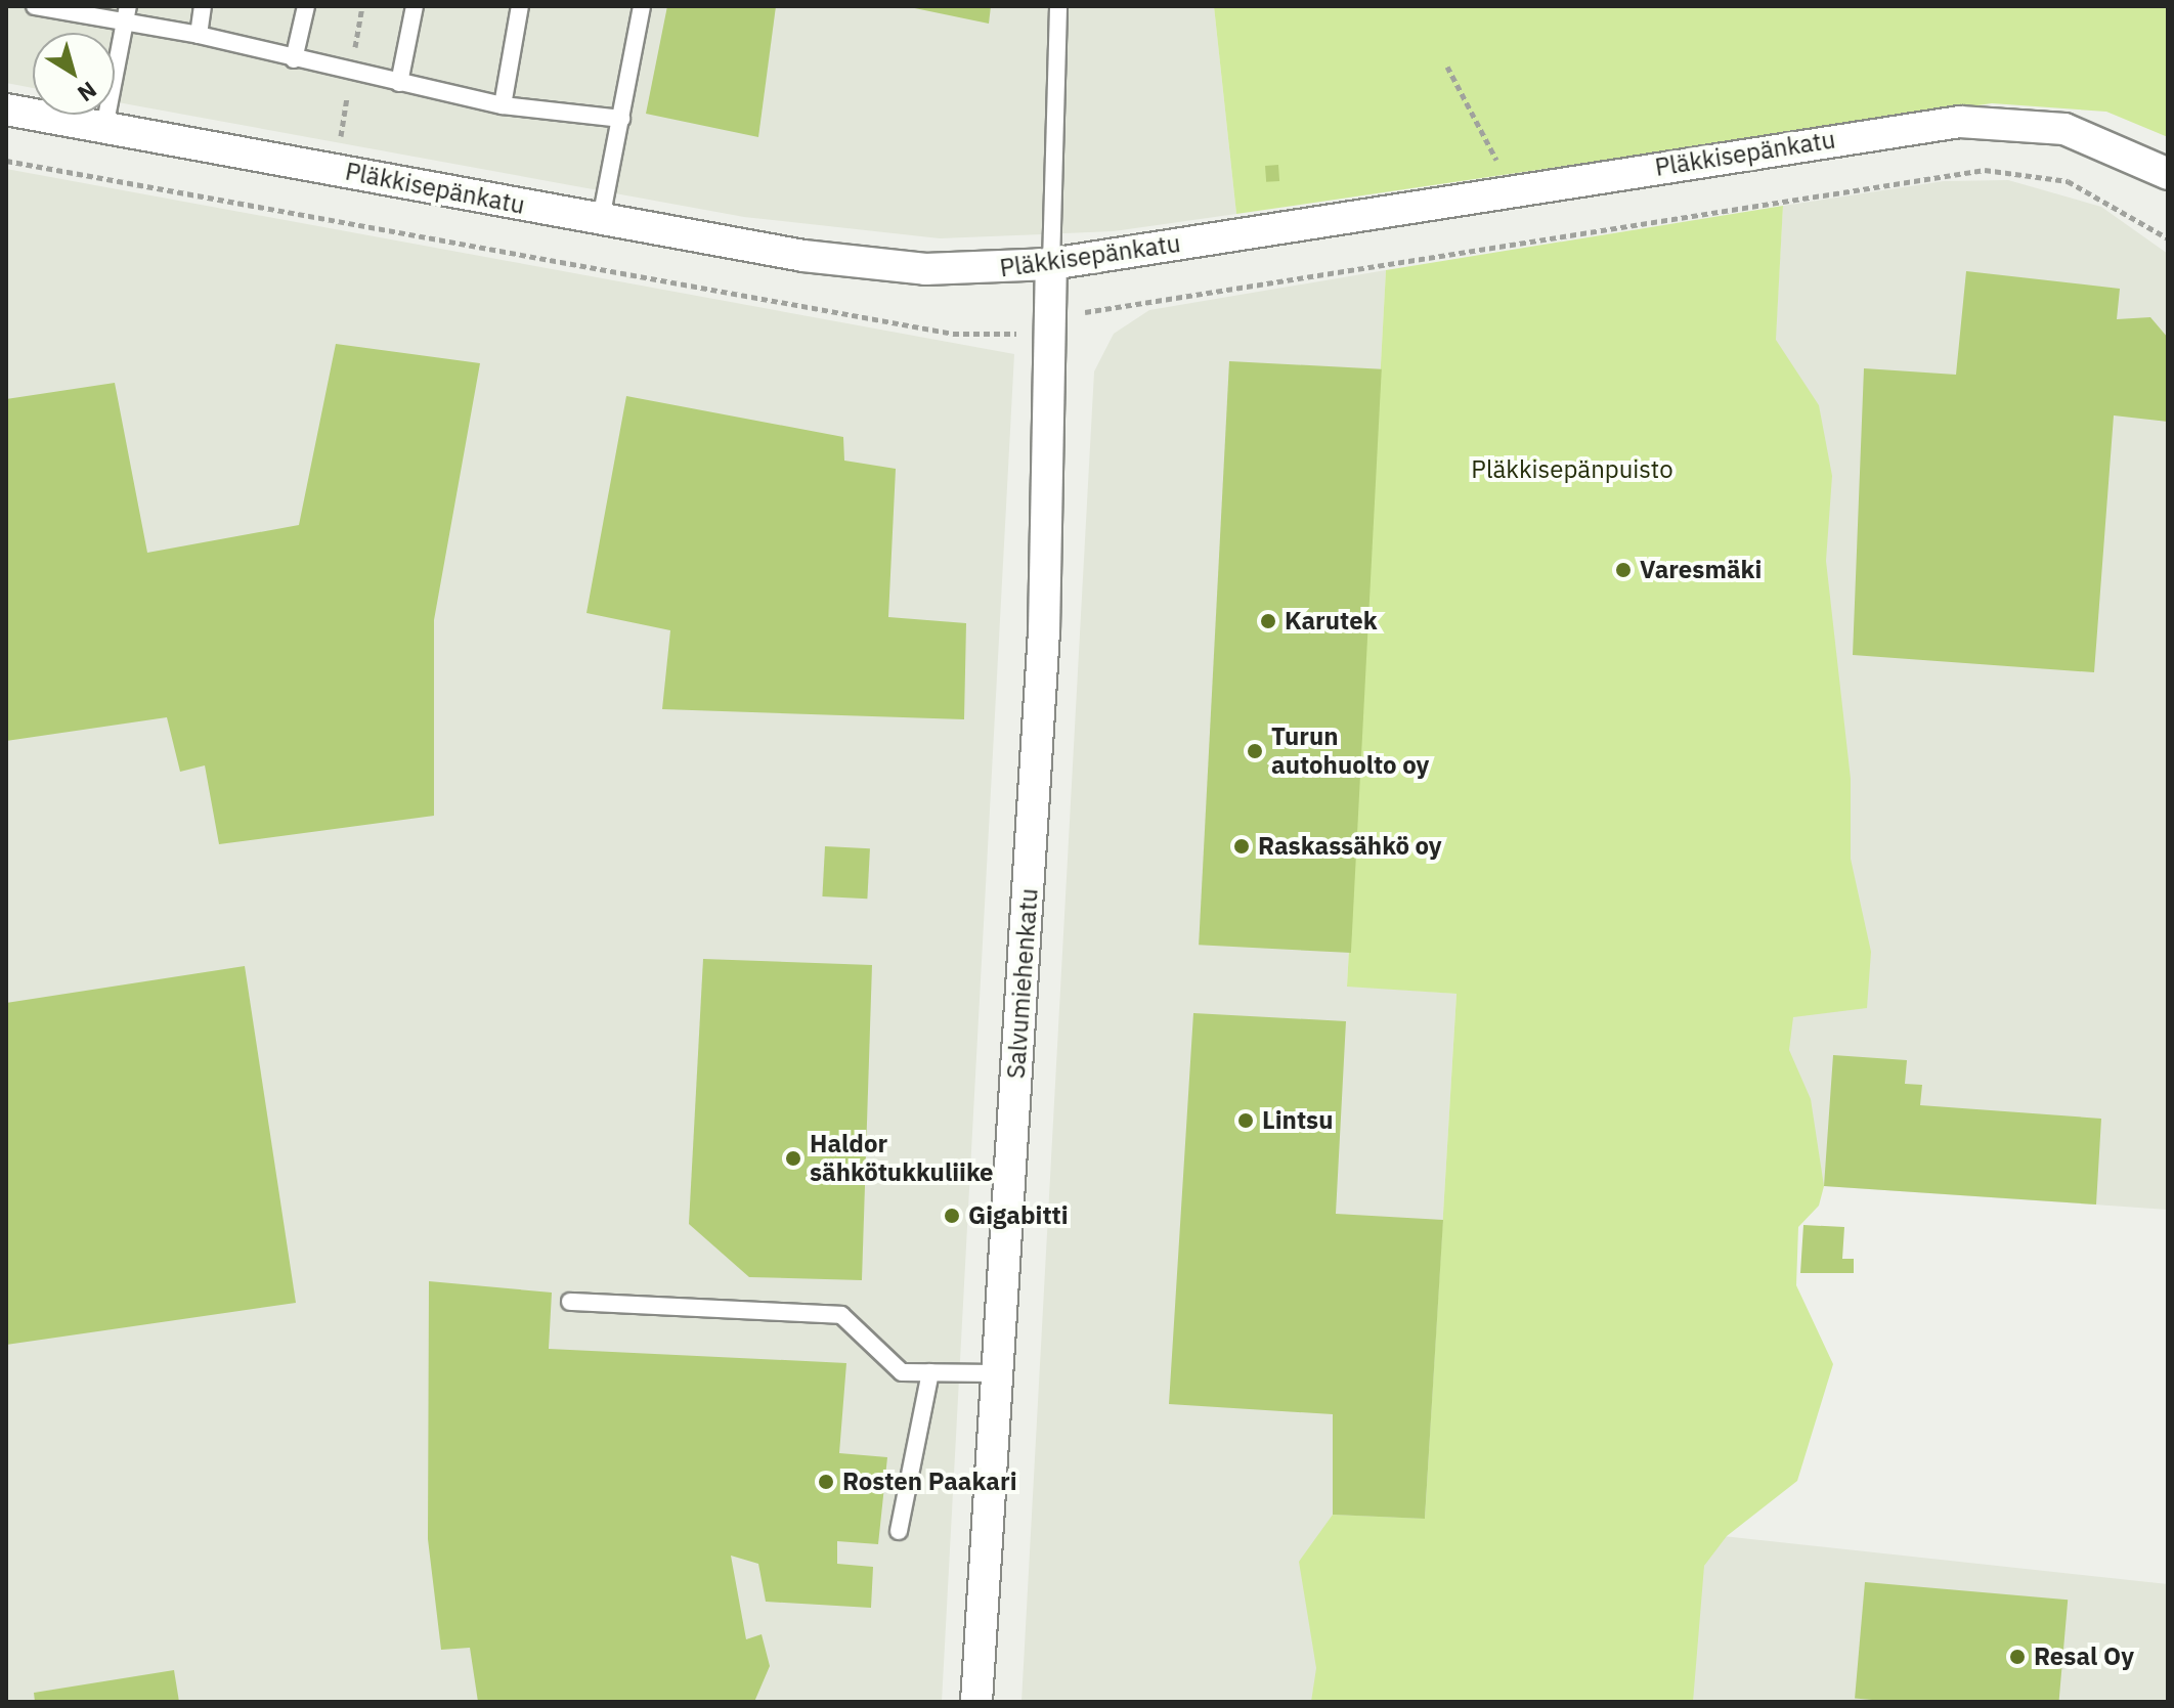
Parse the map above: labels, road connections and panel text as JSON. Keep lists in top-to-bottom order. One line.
{"streets":{"street":["Pläkkisepänkatu","Salvumiehenkatu"]},"crossings":[["Pläkkisepänkatu","Salvumiehenkatu"]],"parks":["Pläkkisepänpuisto"],"places":["Varesmäki","Karutek","Turun autohuolto oy","Raskassähkö oy","Lintsu","Haldor sähkötukkuliike","Gigabitti","Rosten Paakari","Resal Oy"],"north":"bottom right"}
